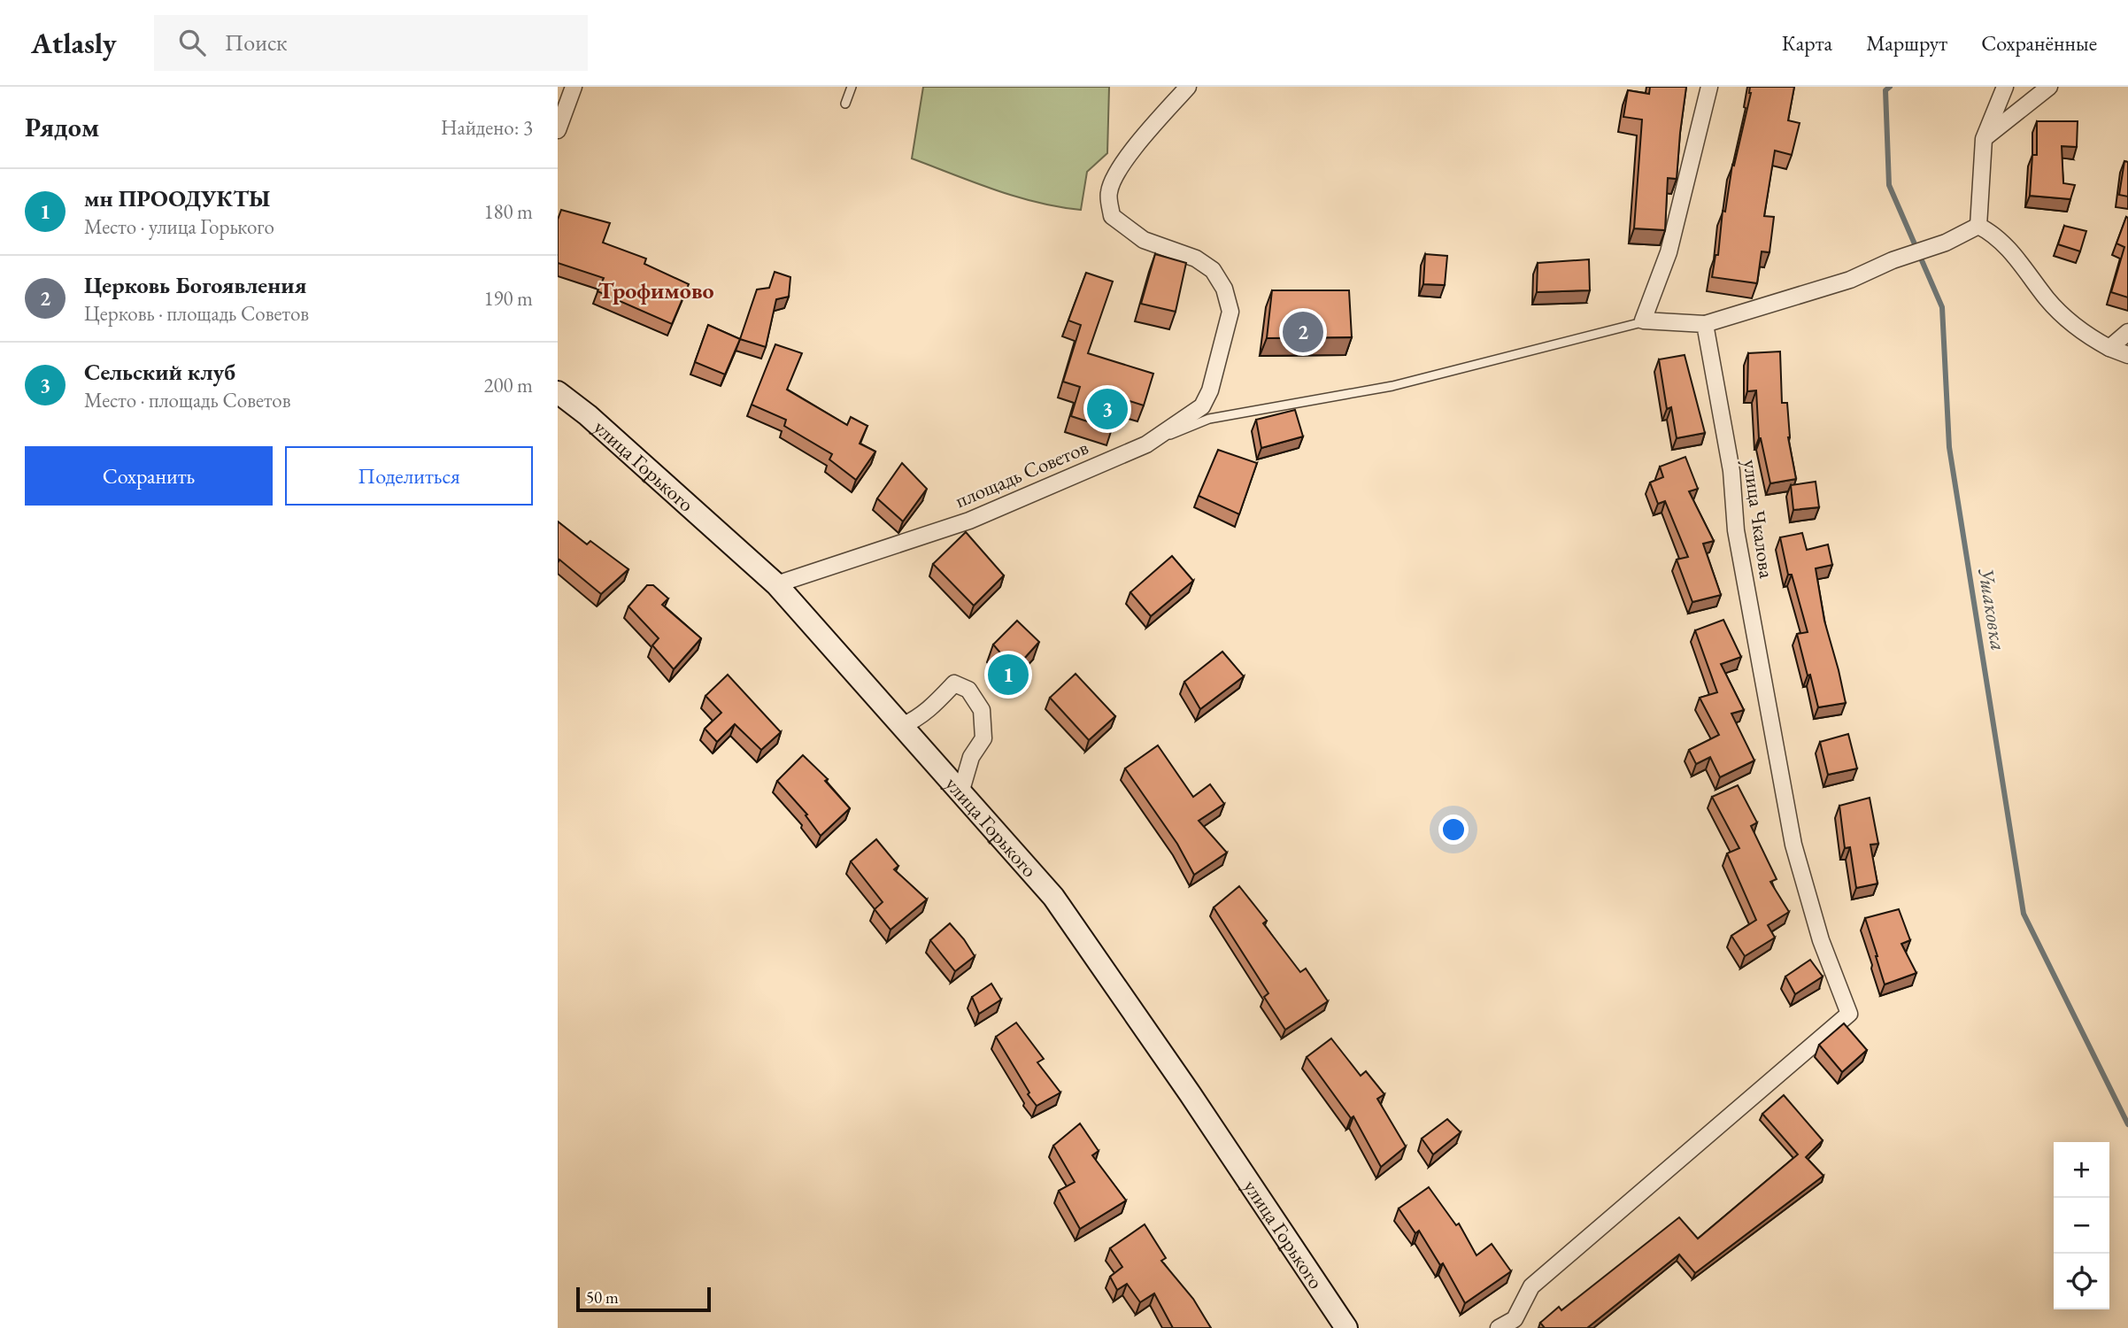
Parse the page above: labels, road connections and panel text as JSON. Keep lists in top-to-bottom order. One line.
{"streets":{"main road":["улица Горького"],"street":["площадь Советов","улица Чкалова"]},"crossings":[["улица Горького","площадь Советов"]],"districts":["Трофимово"],"water":["Ушаковка"],"scale_bar":"50 m","page":{"header":"Atlasly","search":"Поиск","nav":["Карта","Маршрут","Сохранённые"],"heading":["Рядом","Найдено: 3"],"list":[{"mark":"1","name":"мн ПРООДУКТЫ","note":"Место · улица Горького","value":"180 m"},{"mark":"2","name":"Церковь Богоявления","note":"Церковь · площадь Советов","value":"190 m"},{"mark":"3","name":"Сельский клуб","note":"Место · площадь Советов","value":"200 m"}],"pins":["2","3","1"],"buttons":["Сохранить","Поделиться"],"map_buttons":["+","−"],"scale":"50 m"}}
